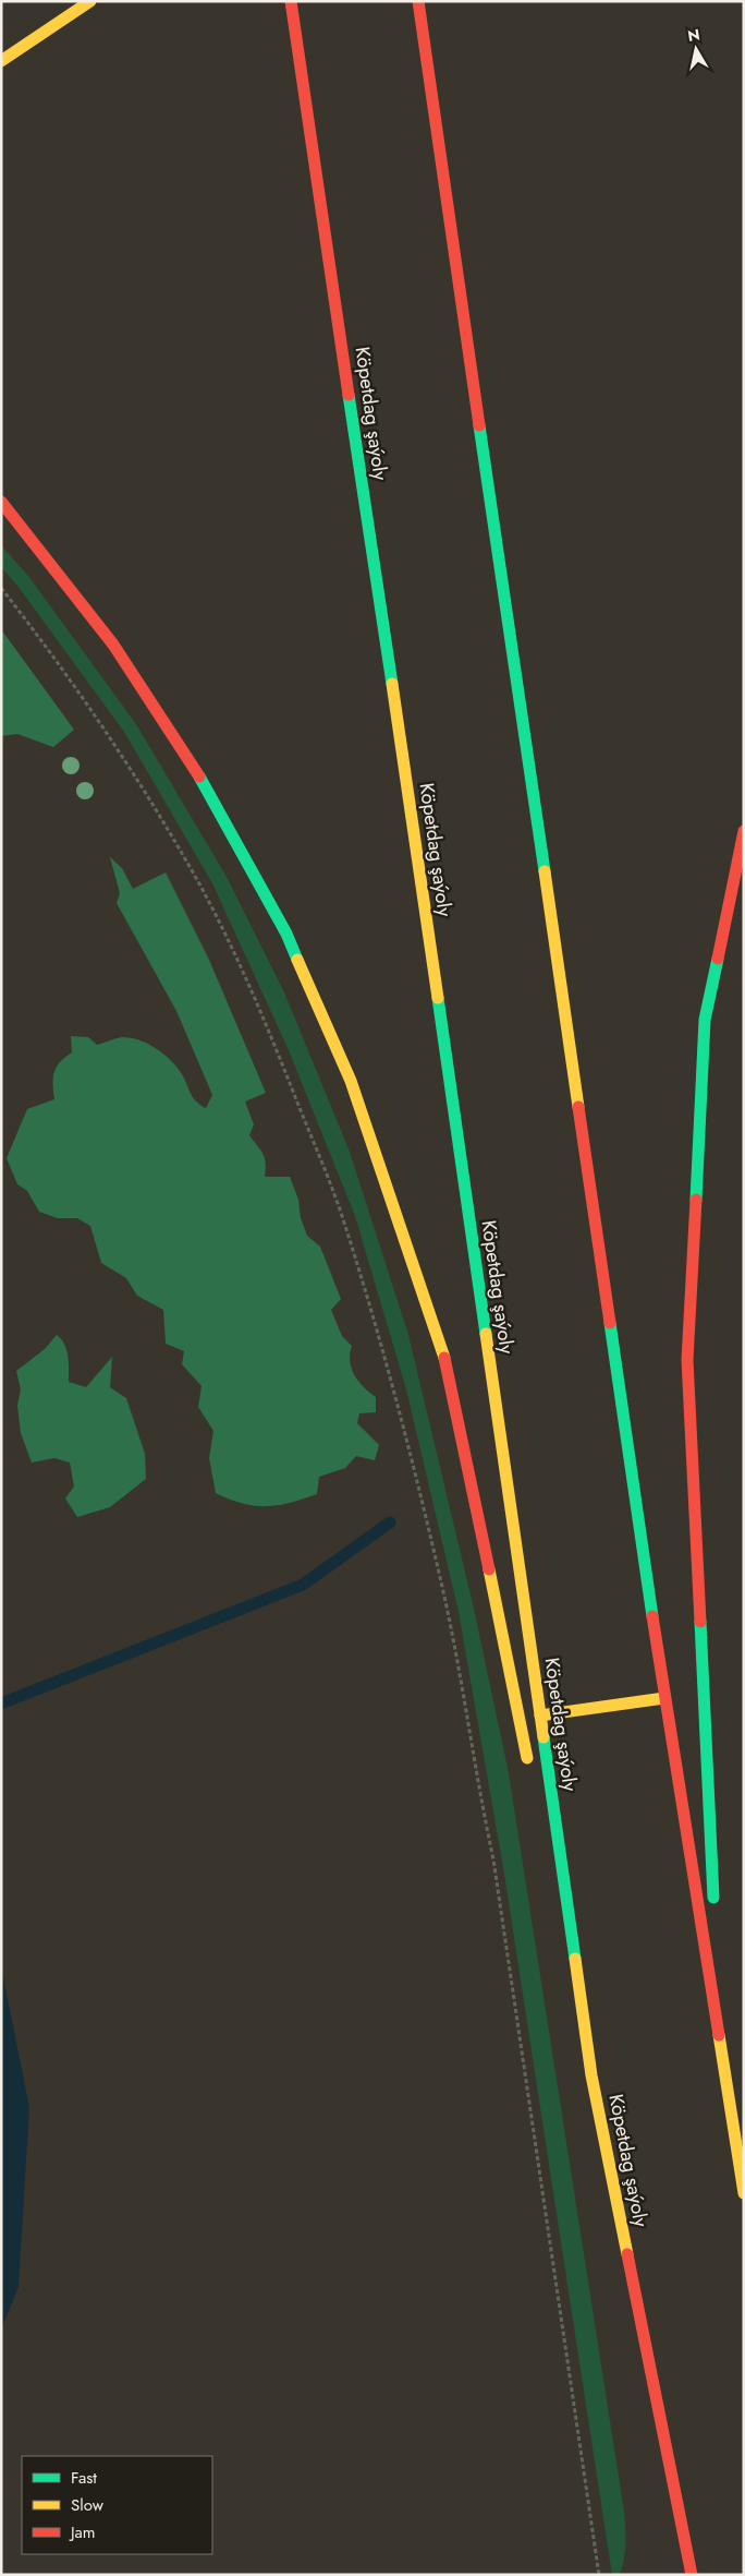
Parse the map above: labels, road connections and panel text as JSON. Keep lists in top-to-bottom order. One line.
{"streets":{"main road":["Köpetdag şaýoly"]},"legend":["Fast","Slow","Jam"],"north":"top"}
